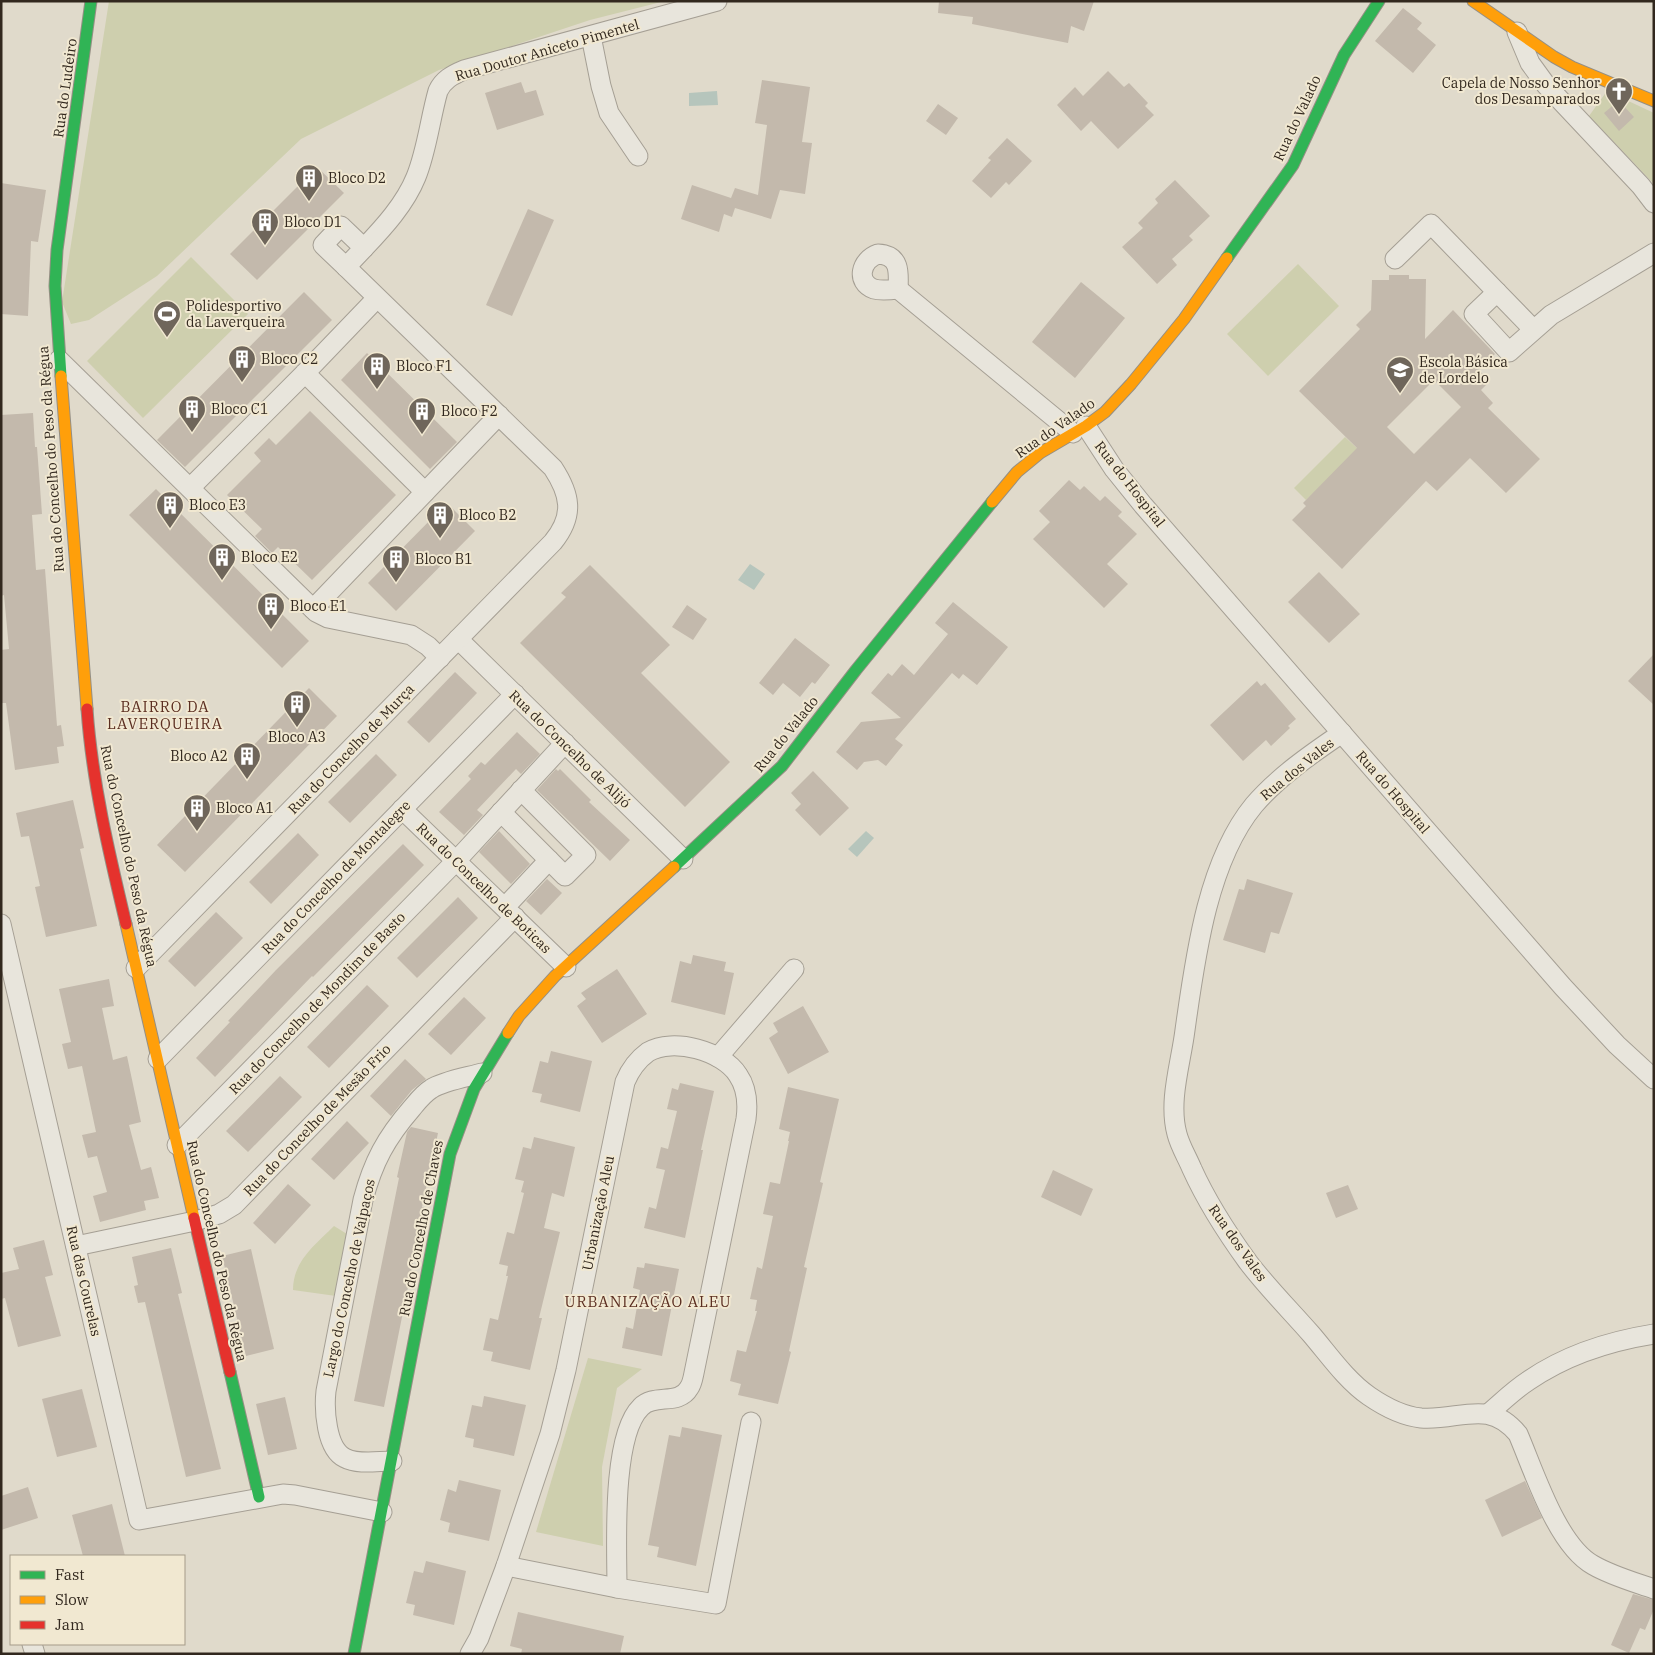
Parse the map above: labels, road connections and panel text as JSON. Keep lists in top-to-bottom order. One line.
{"streets":{"street":["Rua Doutor Aniceto Pimentel","Rua do Ludeiro","Rua do Valado","Rua do Concelho do Peso da Régua","Rua do Hospital","Rua do Concelho de Murça","Rua do Concelho de Alijó","Rua dos Vales","Rua do Concelho de Montalegre","Rua do Concelho de Boticas","Rua do Concelho de Mondim de Basto","Rua do Concelho de Mesão Frio","Urbanização Aleu","Rua do Concelho de Chaves","Largo do Concelho de Valpaços","Rua das Courelas"]},"crossings":[["Rua Doutor Aniceto Pimentel","Rua do Concelho de Murça"],["Rua do Ludeiro","Rua do Concelho do Peso da Régua"],["Rua do Valado","Rua do Hospital"],["Rua do Valado","Rua do Concelho de Alijó"],["Rua do Valado","Rua do Concelho de Chaves"],["Rua do Concelho do Peso da Régua","Rua do Concelho de Murça"],["Rua do Concelho do Peso da Régua","Rua do Concelho de Montalegre"],["Rua do Concelho do Peso da Régua","Rua do Concelho de Mondim de Basto"],["Rua do Concelho do Peso da Régua","Rua do Concelho de Mesão Frio"],["Rua do Concelho do Peso da Régua","Rua das Courelas"],["Rua do Hospital","Rua dos Vales"],["Rua do Concelho de Murça","Rua do Concelho de Alijó"],["Rua do Concelho de Alijó","Rua do Concelho de Montalegre"],["Rua do Concelho de Alijó","Rua do Concelho de Mondim de Basto"],["Rua do Concelho de Alijó","Rua do Concelho de Chaves"],["Rua do Concelho de Montalegre","Rua do Concelho de Boticas"],["Rua do Concelho de Boticas","Rua do Concelho de Mondim de Basto"],["Rua do Concelho de Boticas","Rua do Concelho de Mesão Frio"],["Rua do Concelho de Boticas","Rua do Concelho de Chaves"],["Rua do Concelho de Mesão Frio","Rua das Courelas"],["Rua do Concelho de Chaves","Largo do Concelho de Valpaços"]],"districts":["BAIRRO DA LAVERQUEIRA","URBANIZAÇÃO ALEU"],"places":{"church":["Capela de Nosso Senhor dos Desamparados"],"building":["Bloco D2","Bloco D1","Bloco C2","Bloco F1","Bloco C1","Bloco F2","Bloco E3","Bloco B2","Bloco E2","Bloco B1","Bloco E1","Bloco A3","Bloco A2","Bloco A1"],"sports":["Polidesportivo da Laverqueira"],"school or university":["Escola Básica de Lordelo"]},"legend":["Fast","Slow","Jam"]}
